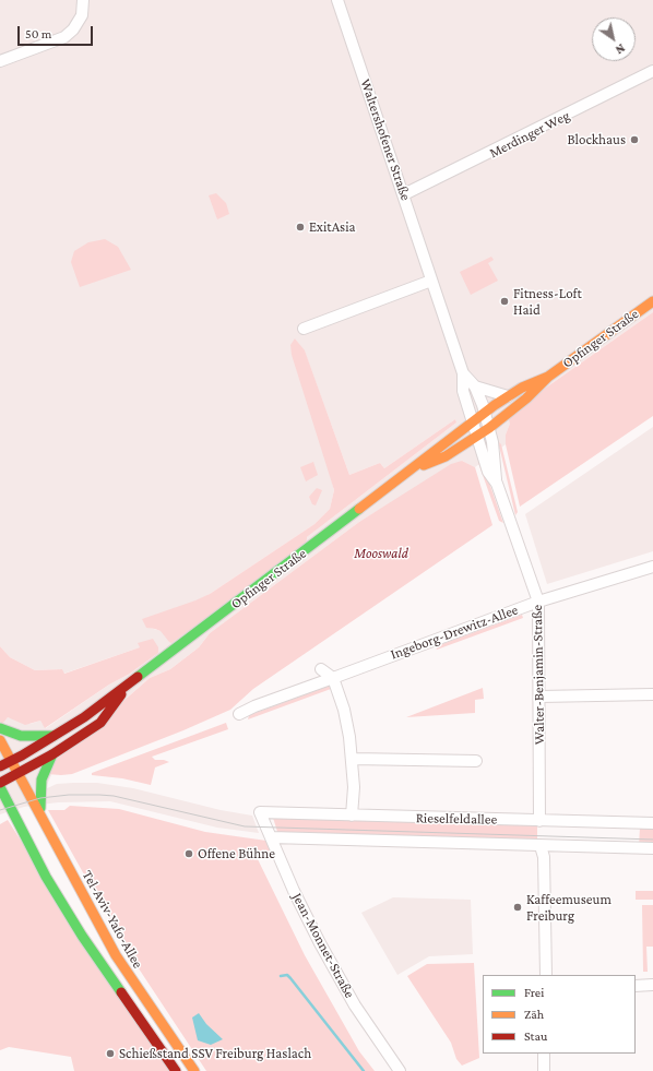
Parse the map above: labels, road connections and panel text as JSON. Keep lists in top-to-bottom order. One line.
{"streets":{"main road":["Opfinger Straße","Tel-Aviv-Yafo-Allee"],"street":["Merdinger Weg","Waltershofener Straße","Ingeborg-Drewitz-Allee","Walter-Benjamin-Straße","Rieselfeldallee","Jean-Monnet-Straße"]},"crossings":[["Merdinger Weg","Waltershofener Straße"],["Waltershofener Straße","Opfinger Straße"],["Waltershofener Straße","Walter-Benjamin-Straße"],["Opfinger Straße","Walter-Benjamin-Straße"],["Opfinger Straße","Tel-Aviv-Yafo-Allee"],["Ingeborg-Drewitz-Allee","Walter-Benjamin-Straße"],["Walter-Benjamin-Straße","Rieselfeldallee"],["Rieselfeldallee","Jean-Monnet-Straße"]],"parks":["Mooswald"],"places":["Blockhaus","ExitAsia","Fitness-Loft Haid","Offene Bühne","Kaffeemuseum Freiburg","Schießstand SSV Freiburg Haslach"],"legend":["Frei","Zäh","Stau"],"scale_bar":"50 m","north":"bottom right"}
